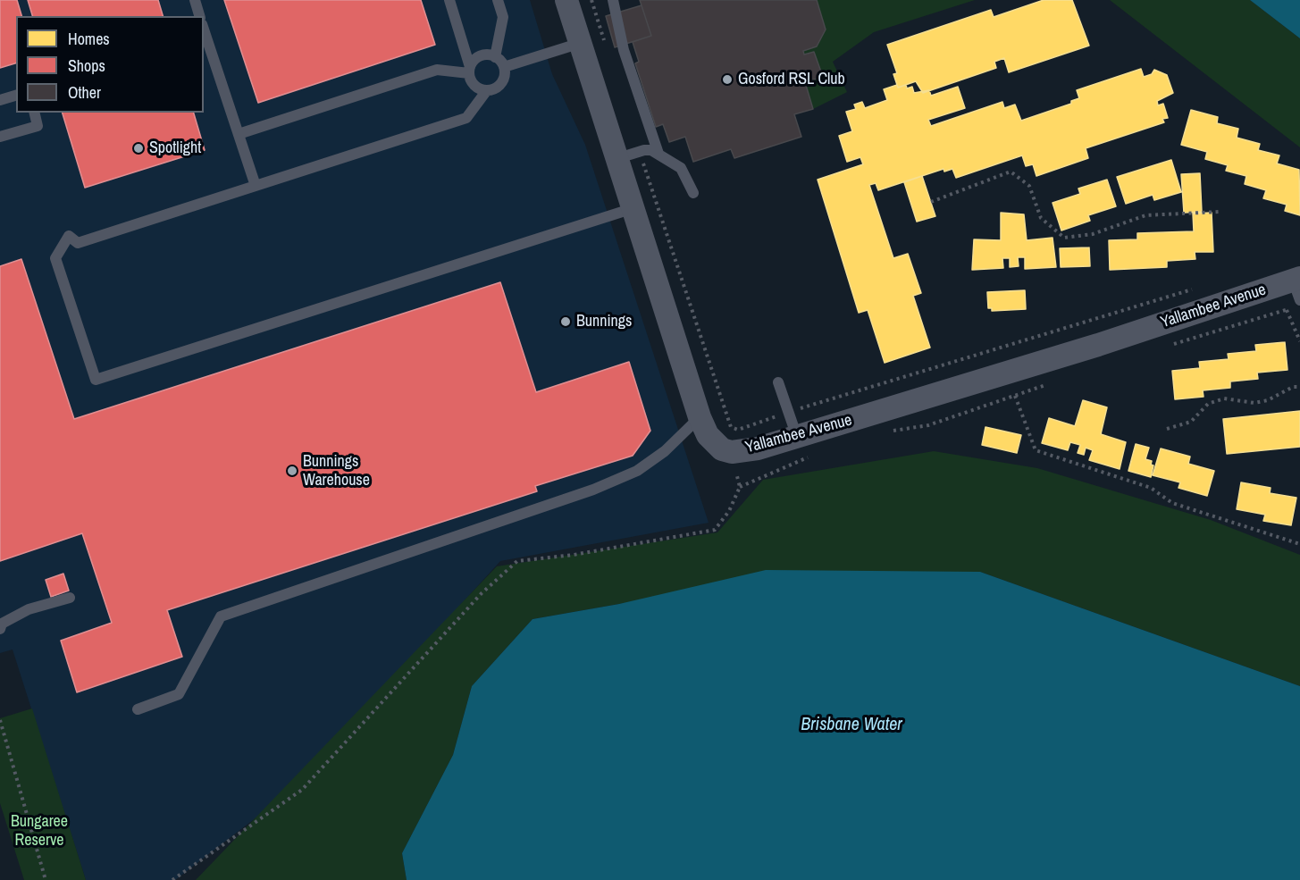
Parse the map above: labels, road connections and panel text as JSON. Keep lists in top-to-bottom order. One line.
{"streets":{"street":["Yallambee Avenue"]},"water":["Brisbane Water"],"parks":["Bungaree Reserve"],"places":["Gosford RSL Club","Spotlight","Bunnings","Bunnings Warehouse"],"legend":["Homes","Shops","Other"]}
